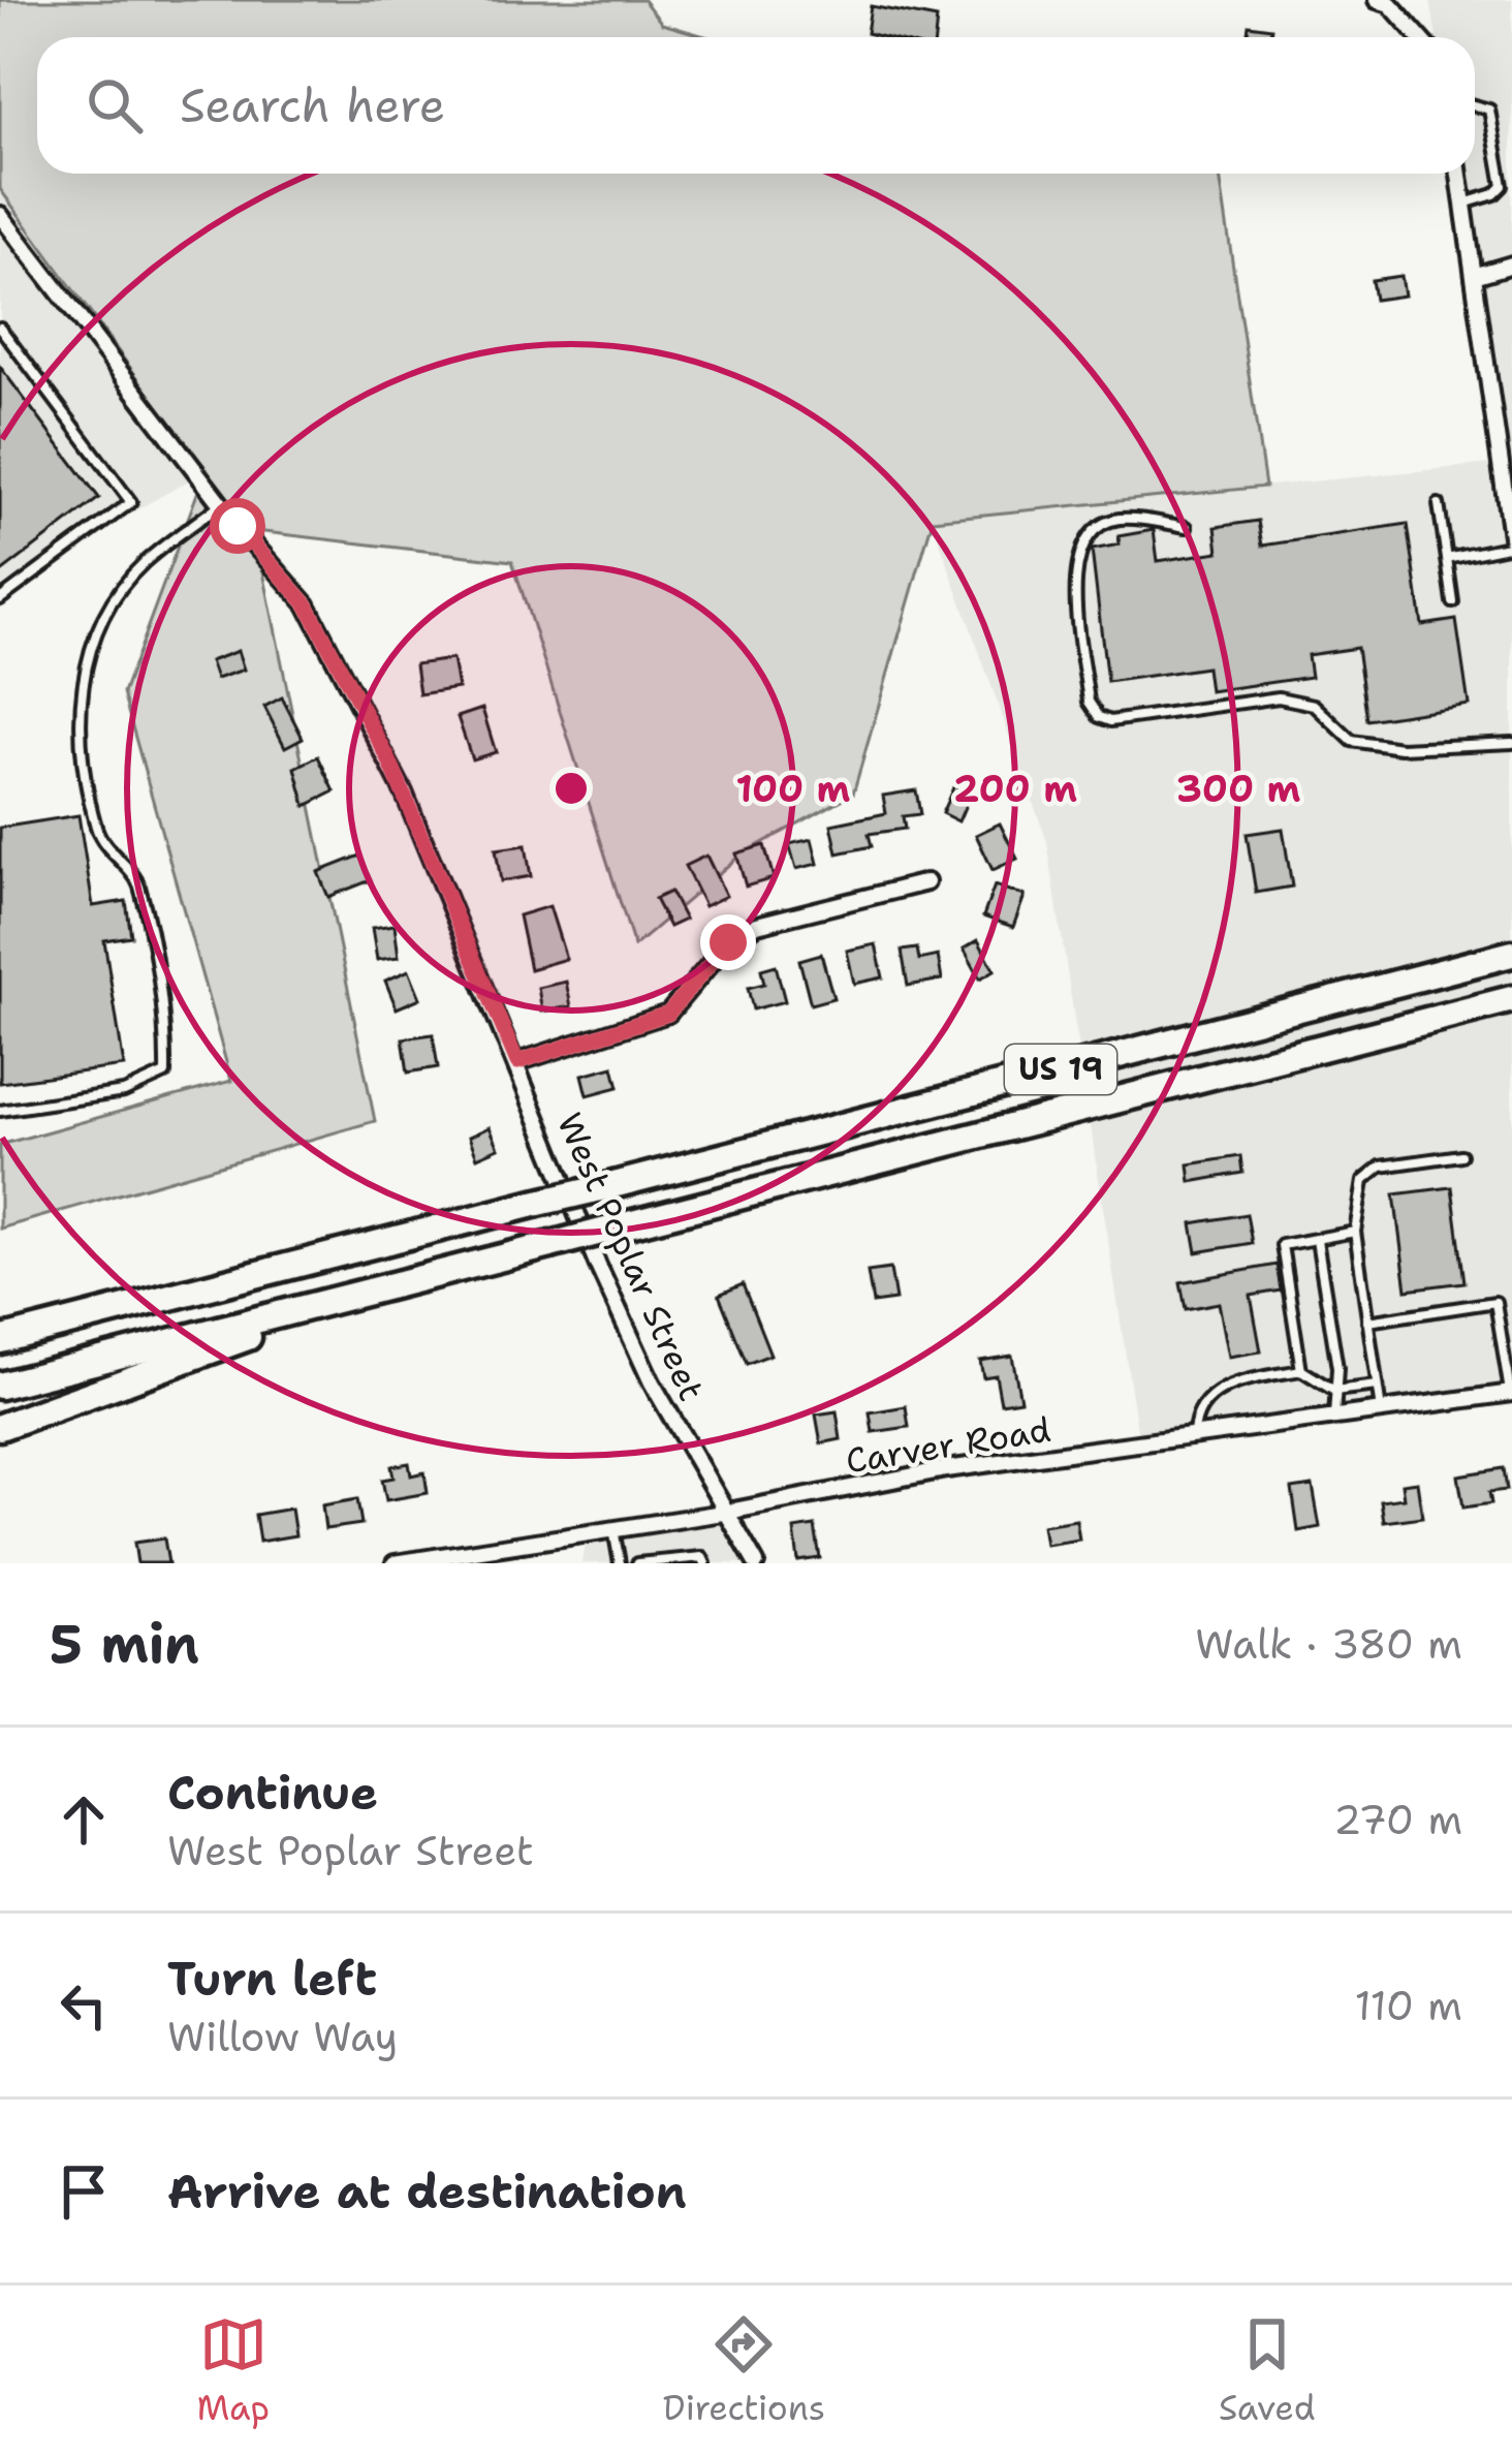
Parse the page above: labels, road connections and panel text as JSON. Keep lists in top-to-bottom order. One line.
{"streets":{"highway":["US 19"],"street":["West Poplar Street","Carver Road"]},"crossings":[["West Poplar Street","Carver Road"]],"page":{"search":"Search here","heading":["5 min","Walk · 380 m"],"list":[["Continue","West Poplar Street","270 m"],["Turn left","Willow Way","110 m"],"Arrive at destination"],"nav":["Map","Directions","Saved"]},"rings":["100 m","200 m","300 m"]}
